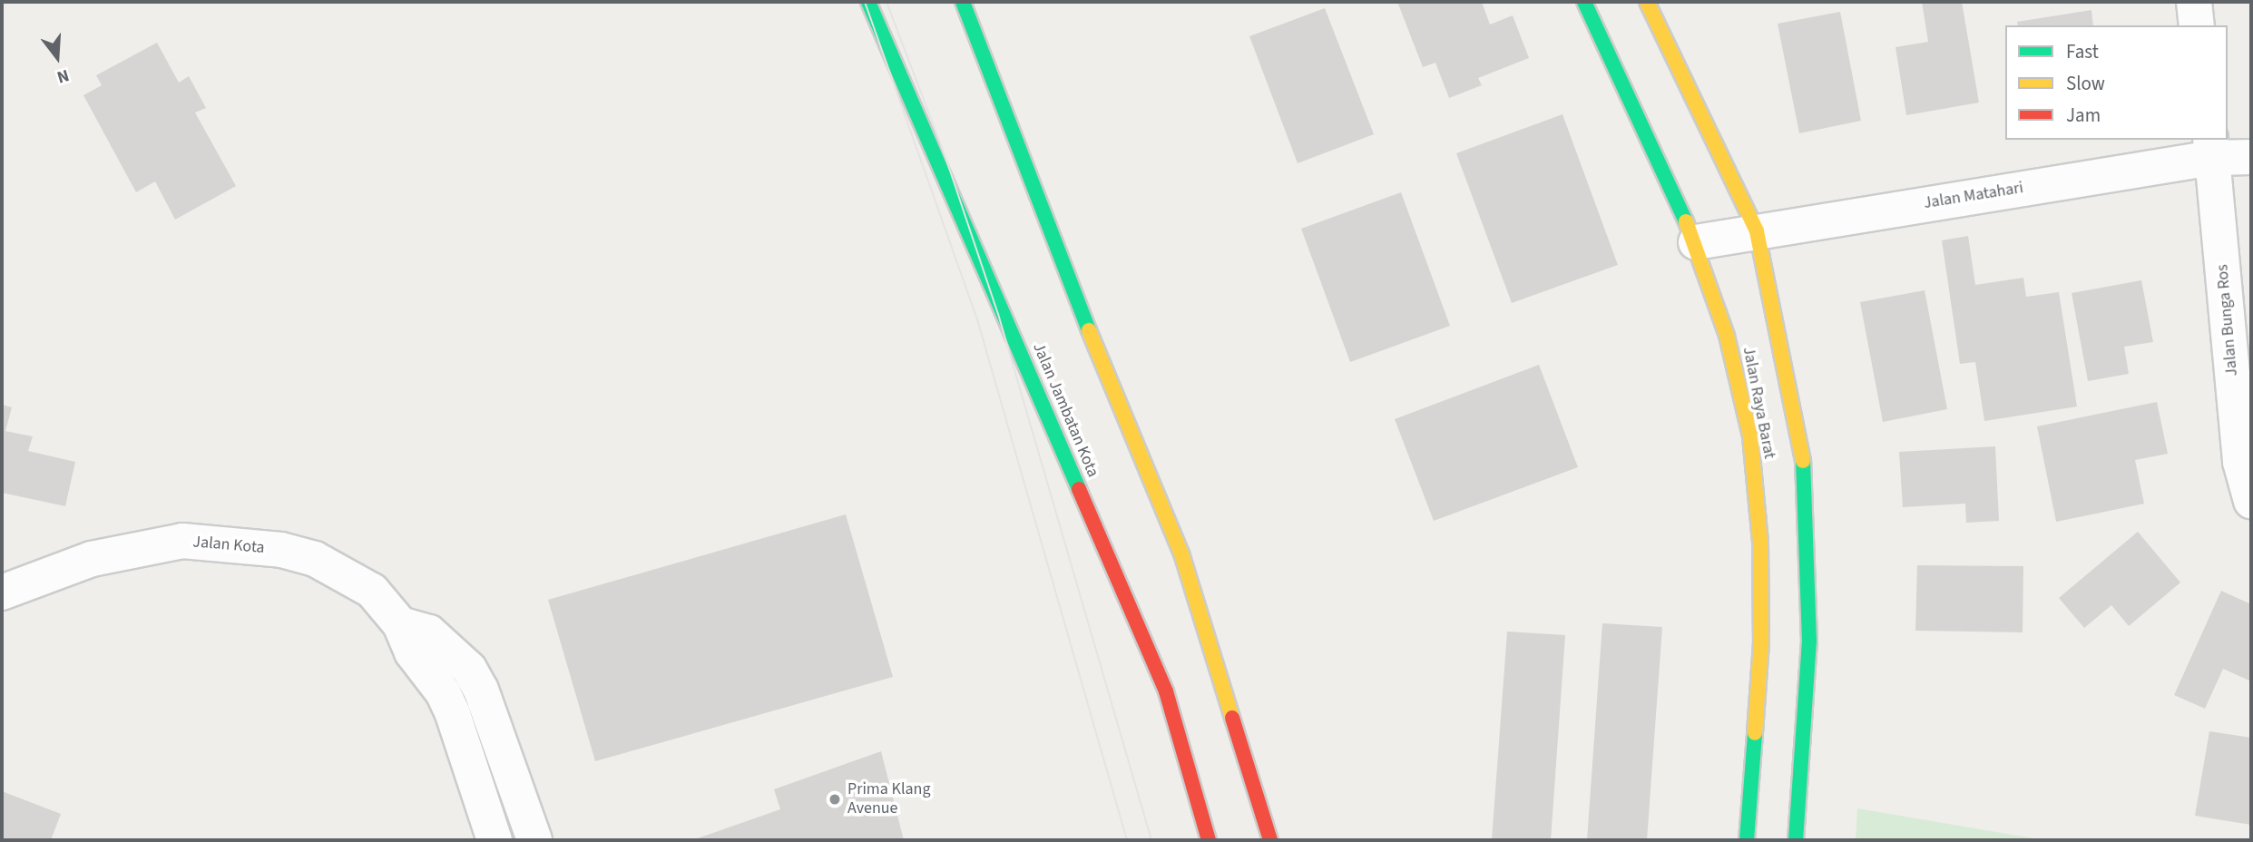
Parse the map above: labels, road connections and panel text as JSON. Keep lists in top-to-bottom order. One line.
{"streets":{"main road":["Jalan Raya Barat","Jalan Jambatan Kota"],"street":["Jalan Matahari","Jalan Bunga Ros","Jalan Kota"]},"crossings":[["Jalan Matahari","Jalan Bunga Ros"],["Jalan Matahari","Jalan Raya Barat"]],"places":["Prima Klang Avenue"],"legend":["Fast","Slow","Jam"],"north":"bottom"}
